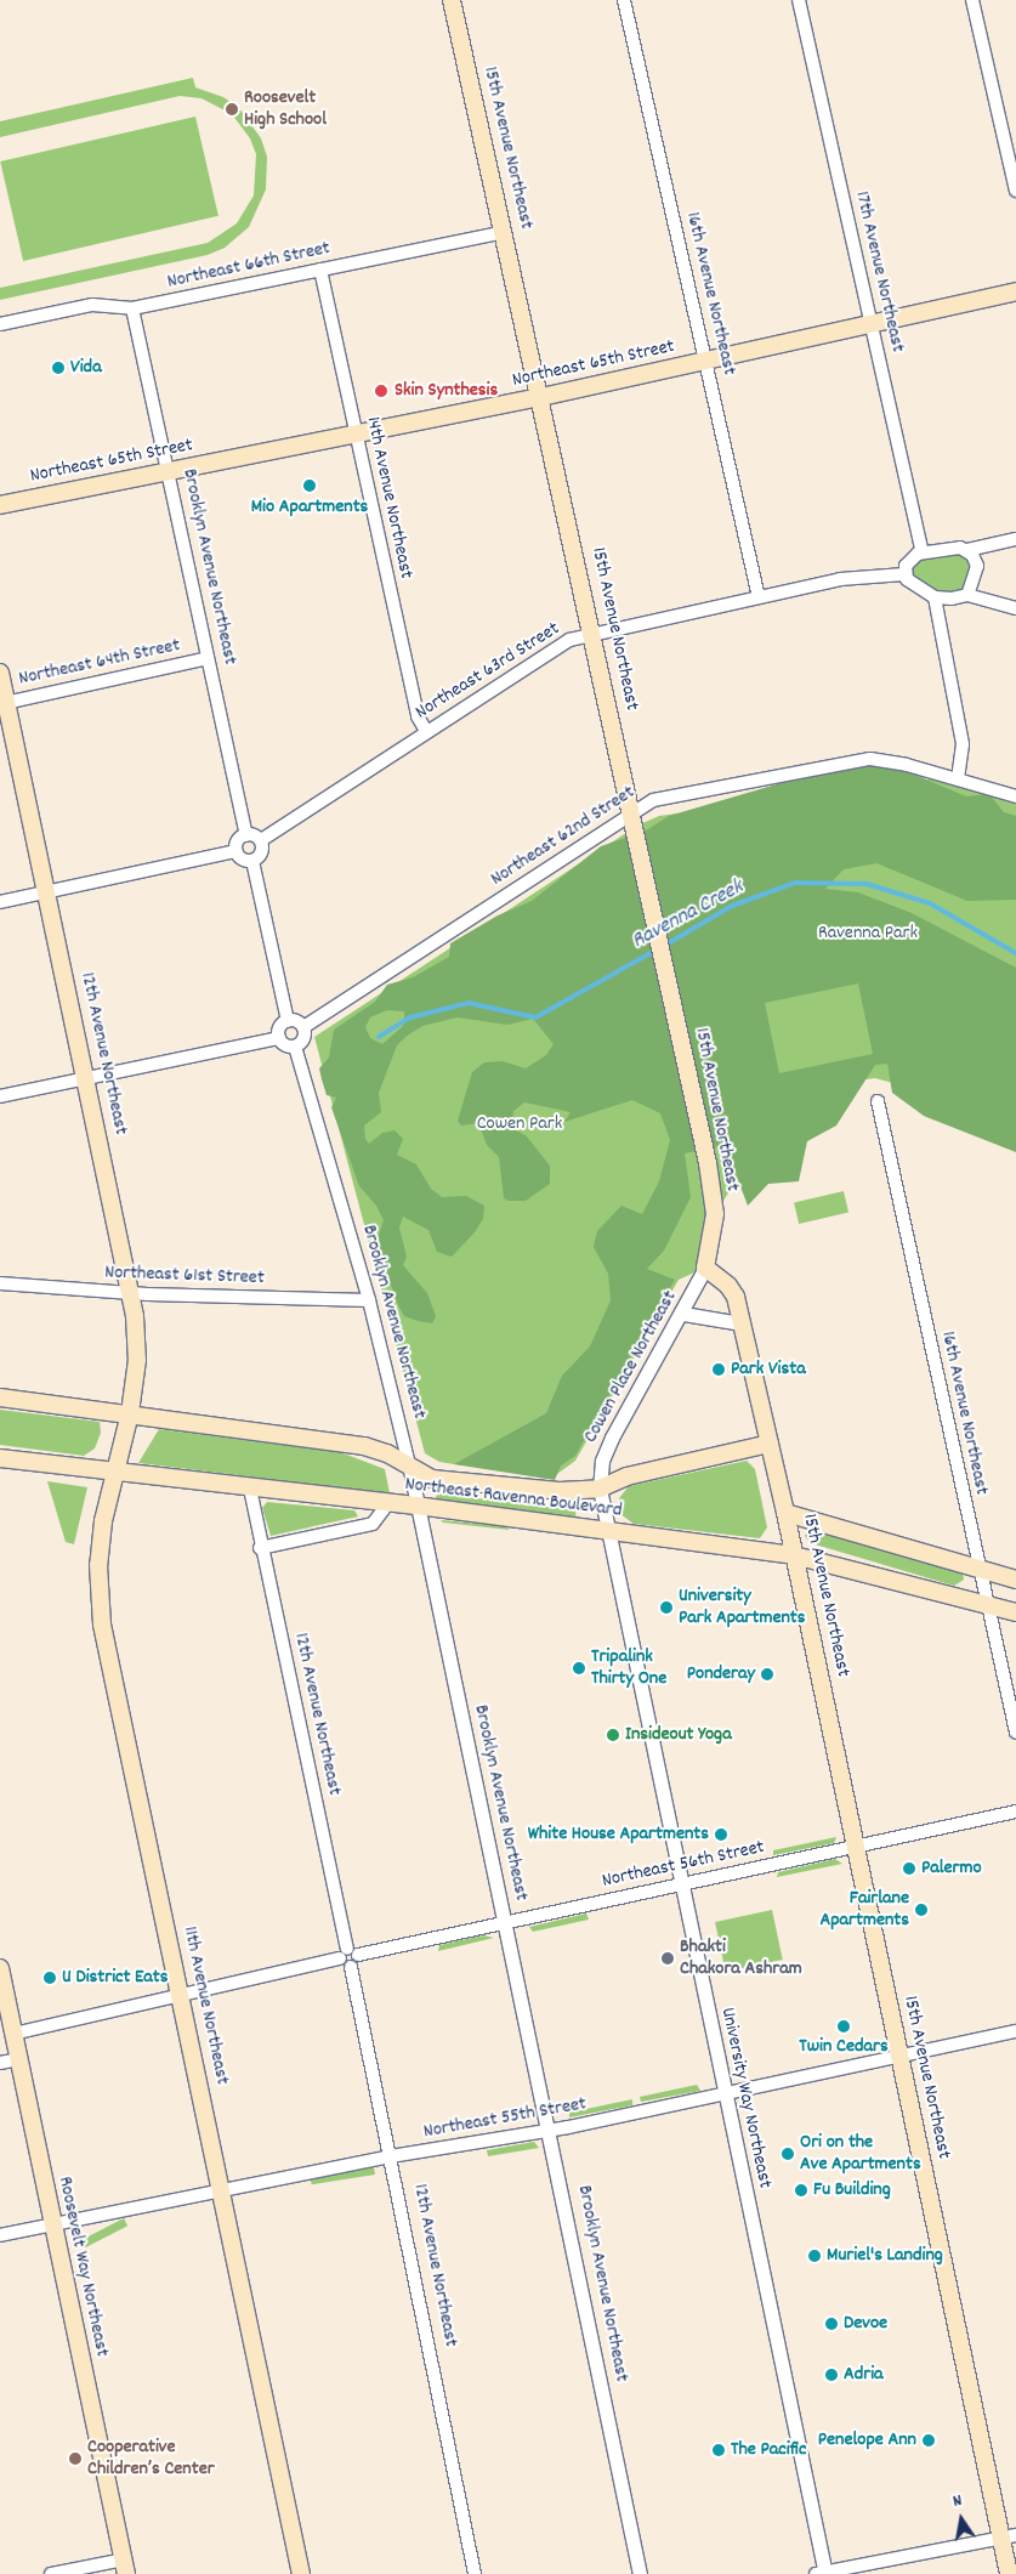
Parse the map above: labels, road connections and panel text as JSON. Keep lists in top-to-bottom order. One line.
{"streets":{"main road":["15th Avenue Northeast","Northeast 65th Street","12th Avenue Northeast","Northeast Ravenna Boulevard","11th Avenue Northeast","Roosevelt Way Northeast"],"street":["Northeast 66th Street","17th Avenue Northeast","16th Avenue Northeast","14th Avenue Northeast","Brooklyn Avenue Northeast","Northeast 64th Street","Northeast 63rd Street","Northeast 62nd Street","Northeast 61st Street","Cowen Place Northeast","Northeast 56th Street","University Way Northeast","Northeast 55th Street"]},"crossings":[["15th Avenue Northeast","Northeast 66th Street"],["15th Avenue Northeast","Northeast 65th Street"],["15th Avenue Northeast","Northeast 63rd Street"],["15th Avenue Northeast","Northeast 62nd Street"],["15th Avenue Northeast","Cowen Place Northeast"],["15th Avenue Northeast","Northeast Ravenna Boulevard"],["15th Avenue Northeast","Northeast 56th Street"],["15th Avenue Northeast","Northeast 55th Street"],["Northeast 66th Street","14th Avenue Northeast"],["Northeast 66th Street","Brooklyn Avenue Northeast"],["17th Avenue Northeast","Northeast 65th Street"],["17th Avenue Northeast","Northeast 63rd Street"],["16th Avenue Northeast","Northeast 65th Street"],["16th Avenue Northeast","Northeast 63rd Street"],["16th Avenue Northeast","Northeast Ravenna Boulevard"],["Northeast 65th Street","14th Avenue Northeast"],["Northeast 65th Street","Brooklyn Avenue Northeast"],["14th Avenue Northeast","Northeast 63rd Street"],["Brooklyn Avenue Northeast","Northeast 64th Street"],["Brooklyn Avenue Northeast","Northeast 63rd Street"],["Brooklyn Avenue Northeast","Northeast 62nd Street"],["Brooklyn Avenue Northeast","Northeast 61st Street"],["Brooklyn Avenue Northeast","Northeast Ravenna Boulevard"],["Brooklyn Avenue Northeast","Northeast 56th Street"],["Brooklyn Avenue Northeast","Northeast 55th Street"],["Northeast 64th Street","12th Avenue Northeast"],["12th Avenue Northeast","Northeast 61st Street"],["12th Avenue Northeast","Northeast Ravenna Boulevard"],["12th Avenue Northeast","Northeast 56th Street"],["12th Avenue Northeast","11th Avenue Northeast"],["12th Avenue Northeast","Northeast 55th Street"],["Cowen Place Northeast","Northeast Ravenna Boulevard"],["Cowen Place Northeast","University Way Northeast"],["Northeast Ravenna Boulevard","11th Avenue Northeast"],["Northeast Ravenna Boulevard","University Way Northeast"],["Northeast 56th Street","11th Avenue Northeast"],["Northeast 56th Street","University Way Northeast"],["Northeast 56th Street","Roosevelt Way Northeast"],["11th Avenue Northeast","Northeast 55th Street"],["University Way Northeast","Northeast 55th Street"],["Northeast 55th Street","Roosevelt Way Northeast"]],"water":["Ravenna Creek"],"parks":["Ravenna Park","Cowen Park"],"places":["Roosevelt High School","Vida","Skin Synthesis","Mio Apartments","Park Vista","University Park Apartments","Tripalink Thirty One","Ponderay","Insideout Yoga","White House Apartments","Palermo","Fairlane Apartments","Bhakti Chakora Ashram","U District Eats","Twin Cedars","Ori on the Ave Apartments","Fu Building","Muriel's Landing","Devoe","Adria","Penelope Ann","The Pacific","Cooperative Children’s Center"],"north":"top"}
